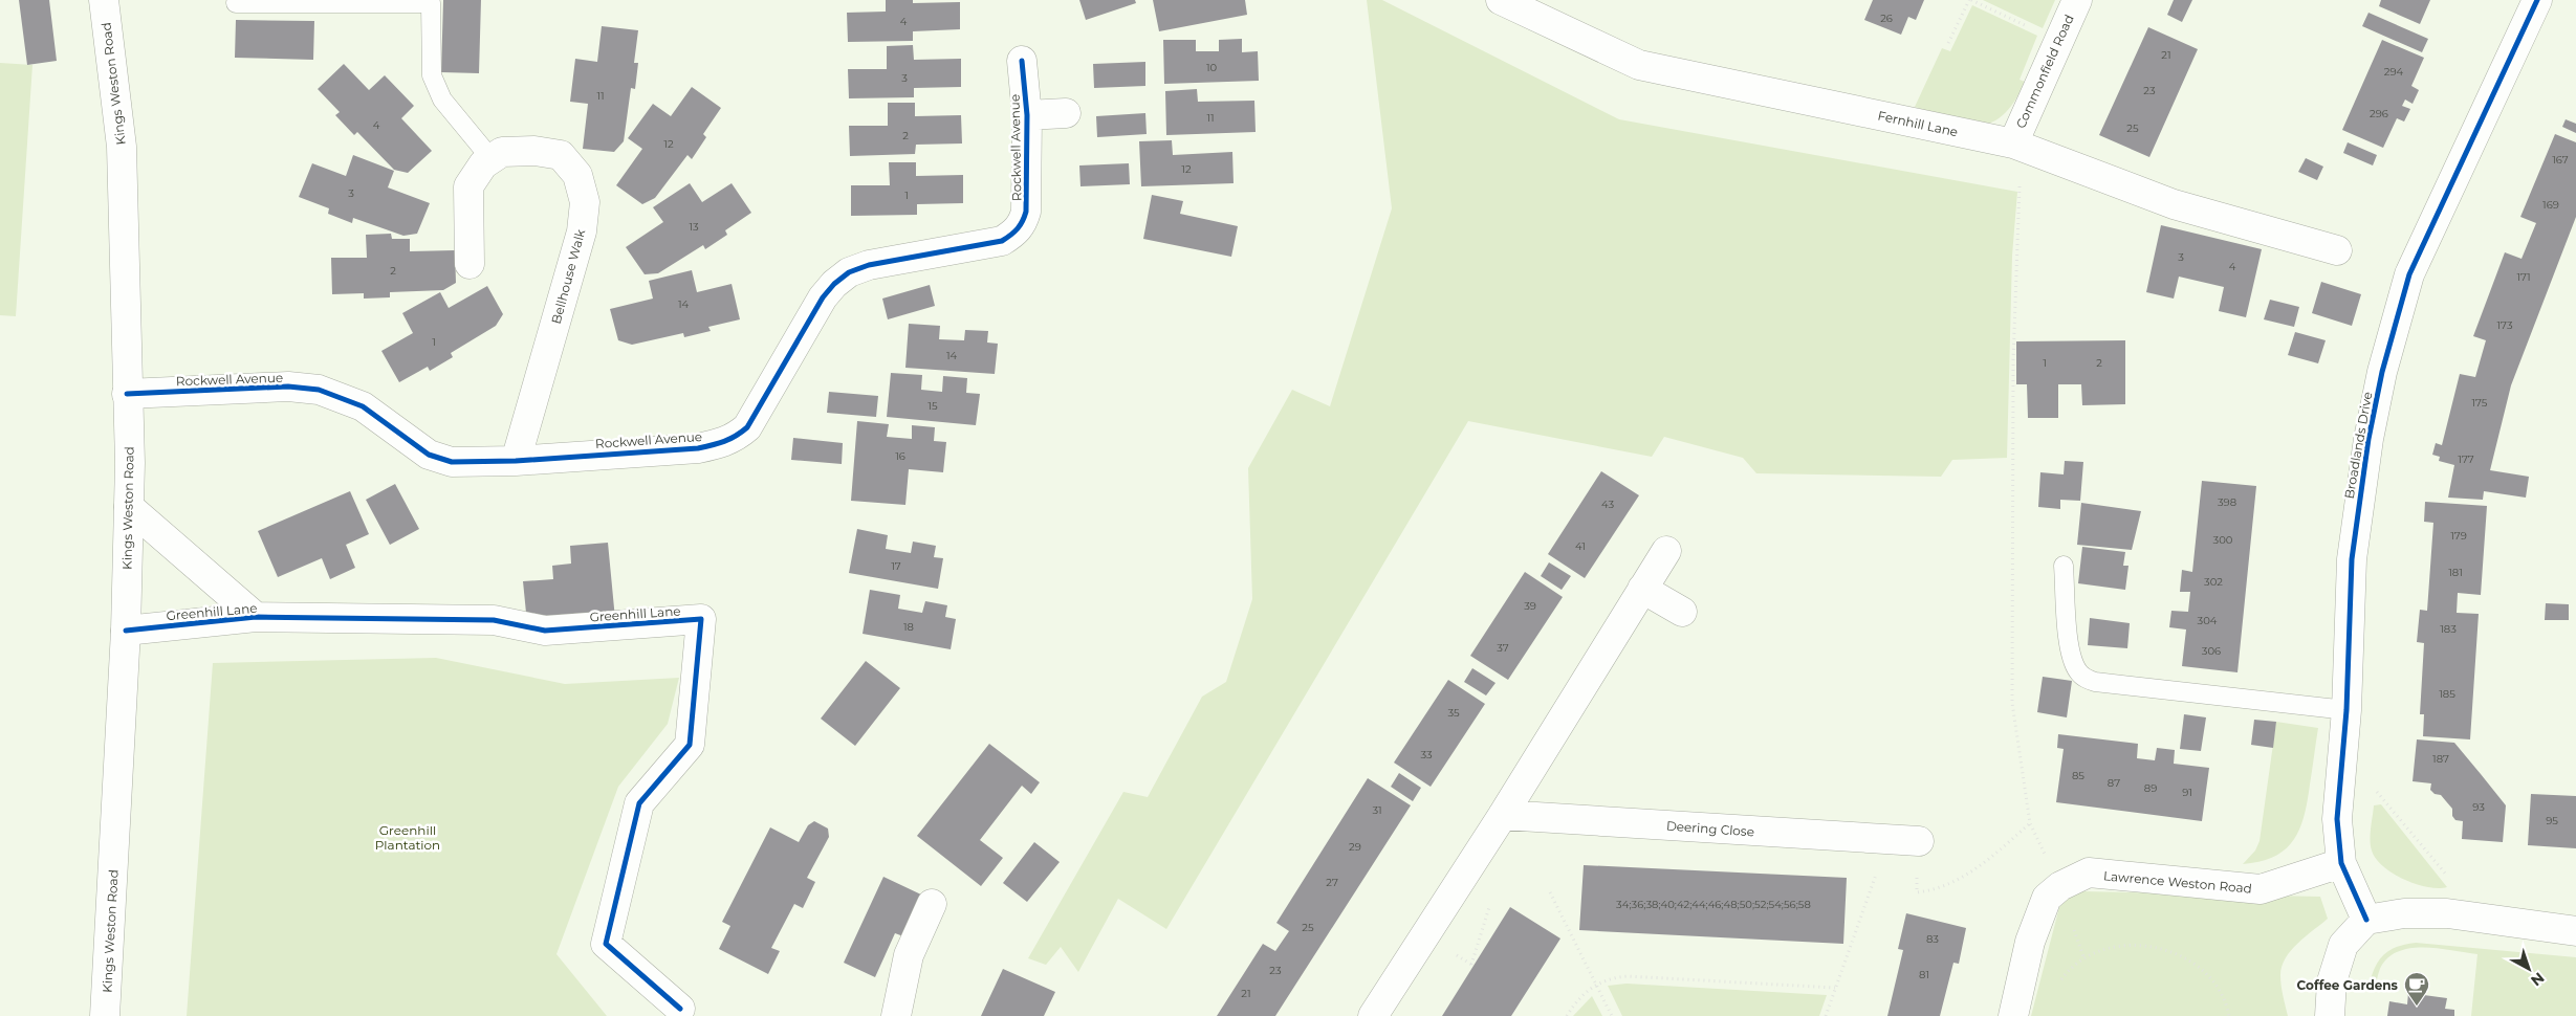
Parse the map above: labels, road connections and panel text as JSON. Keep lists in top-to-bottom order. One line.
{"streets":{"street":["Commonfield Road","Kings Weston Road","Fernhill Lane","Rockwell Avenue","Bellhouse Walk","Broadlands Drive","Greenhill Lane","Deering Close","Lawrence Weston Road"]},"crossings":[["Commonfield Road","Fernhill Lane"],["Kings Weston Road","Rockwell Avenue"],["Kings Weston Road","Greenhill Lane"],["Rockwell Avenue","Bellhouse Walk"],["Broadlands Drive","Lawrence Weston Road"]],"parks":["Greenhill Plantation"],"places":{"cafe":["Coffee Gardens"]},"house_numbers":["26","4","21","10","294","3","23","11","296","11","4","25","2","12","167","12","3","1","169","13","3","4","2","171","14","173","1","14","1","2","175","15","16","177","398","43","179","300","41","17","181","302","39","304","18","183","37","306","185","35","33","187","85","87","89","91","93","31","95","29","27","34;36;38;40;42;44;46;48;50;52;54;56;58","25","83","23","81","21"],"north":"bottom right"}
